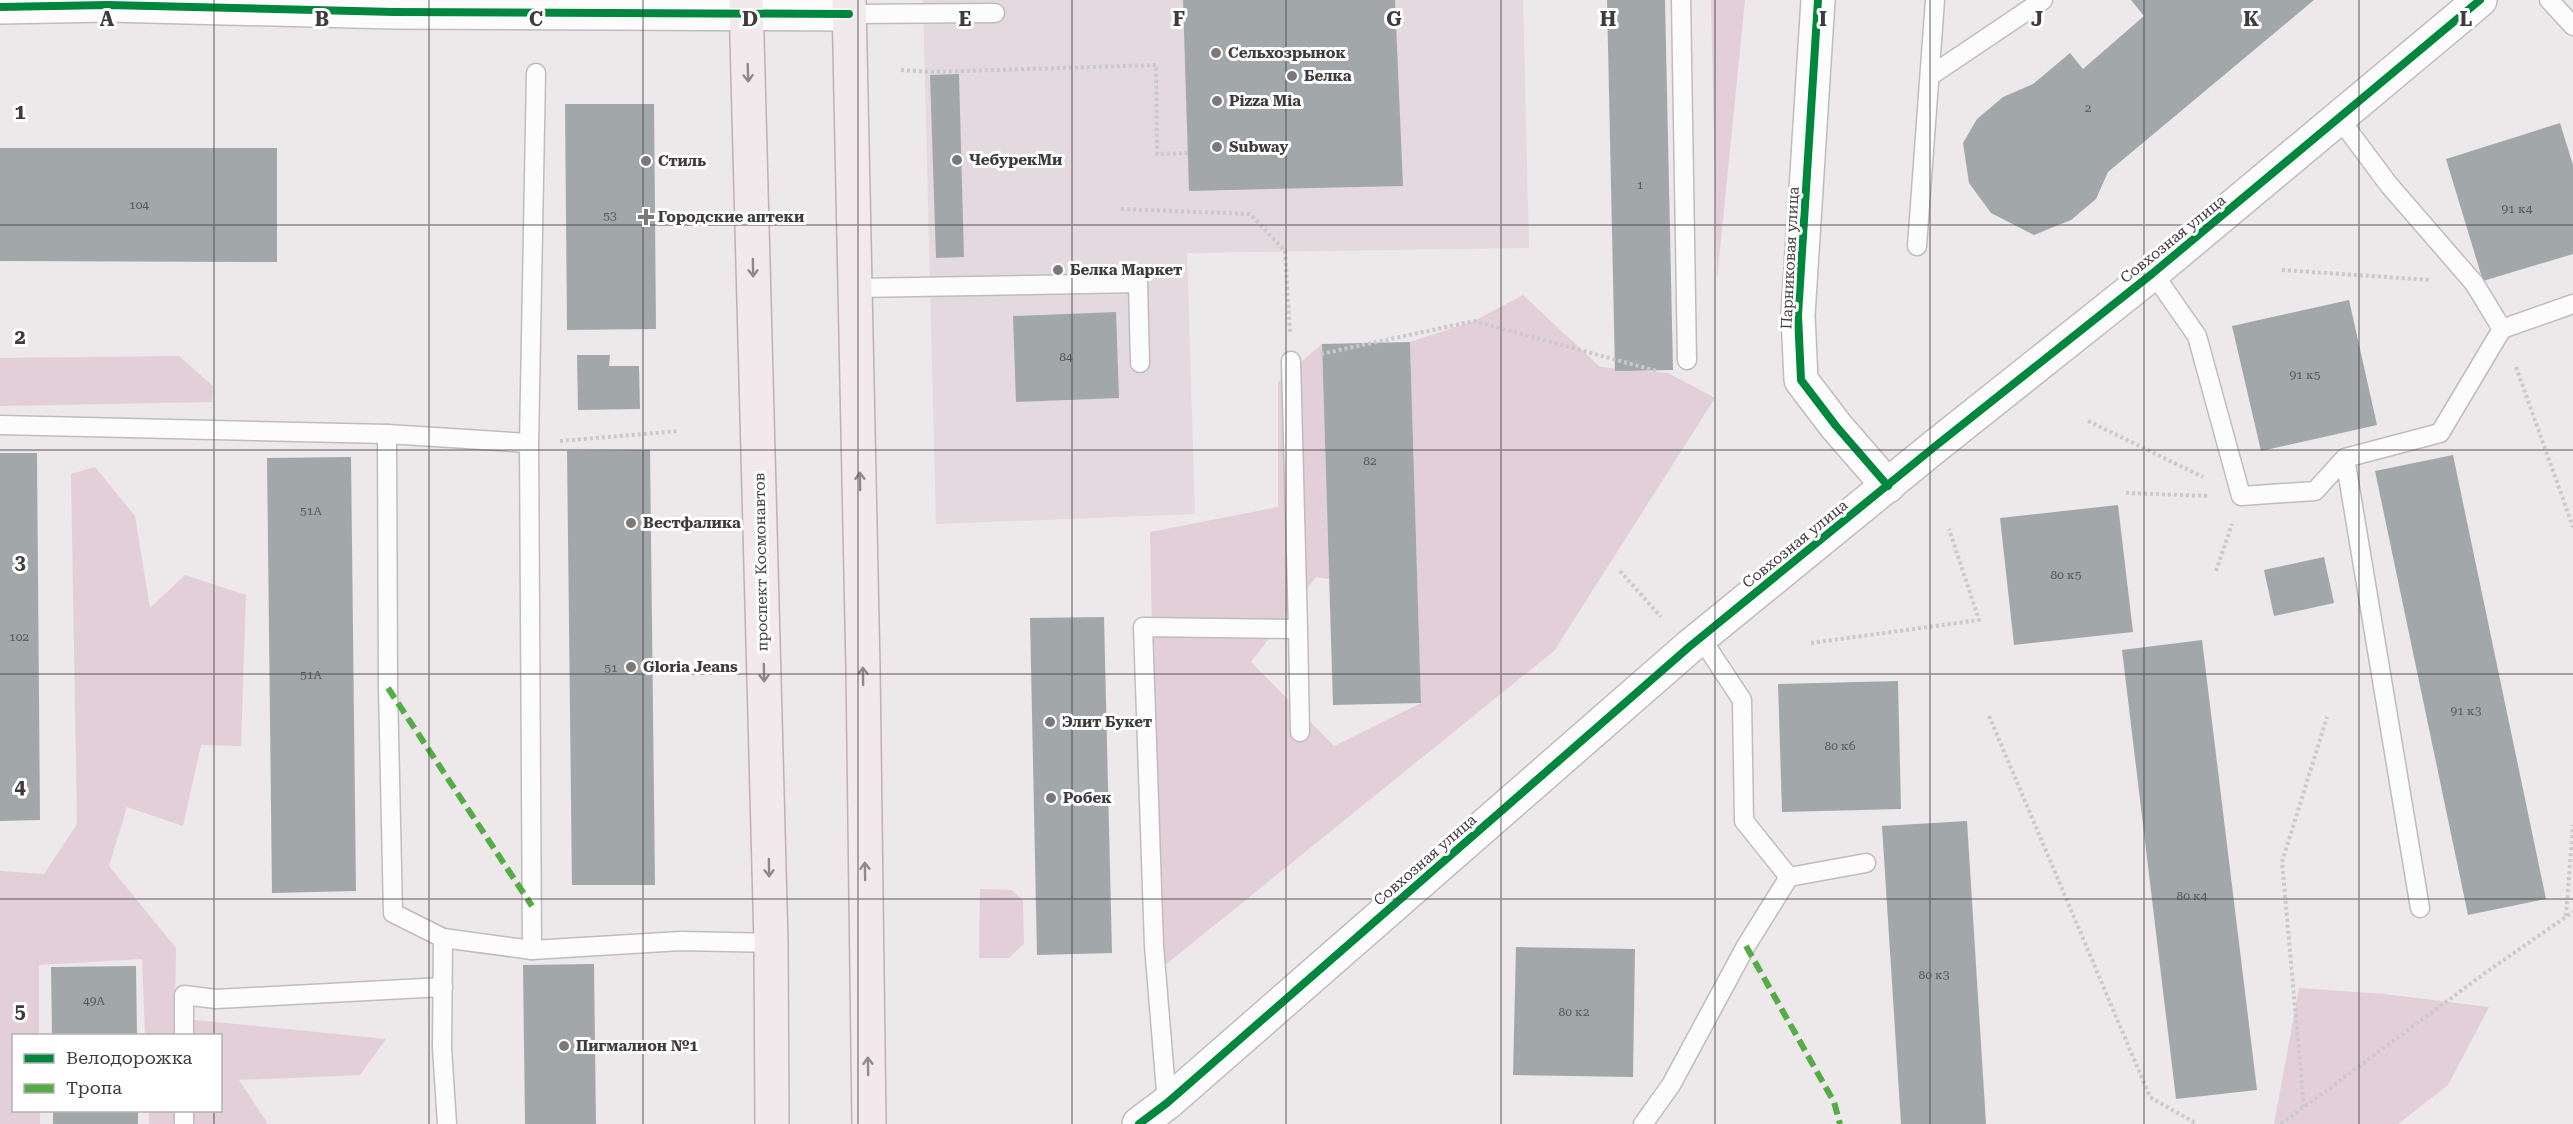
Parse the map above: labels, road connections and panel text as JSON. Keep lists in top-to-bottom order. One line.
{"streets":{"main road":["проспект Космонавтов"],"street":["Совхозная улица","Парниковая улица"]},"crossings":[["Совхозная улица","Парниковая улица"]],"places":{"other":["Сельхозрынок","Белка","Pizza Mia","Subway","ЧебурекМи","Стиль","Белка Маркет","Вестфалика","Gloria Jeans","Элит Букет","Робек","Пигмалион №1"],"health":["Городские аптеки"]},"house_numbers":["2","1","104","91 к4","53","84","91 к5","82","51А","80 к5","102","51","51А","91 к3","80 к6","80 к4","80 к3","49А","80 к2"],"legend":["Велодорожка","Тропа"],"grid":{"columns":["A","B","C","D","E","F","G","H","I","J","K","L"],"rows":["1","2","3","4","5"]}}
